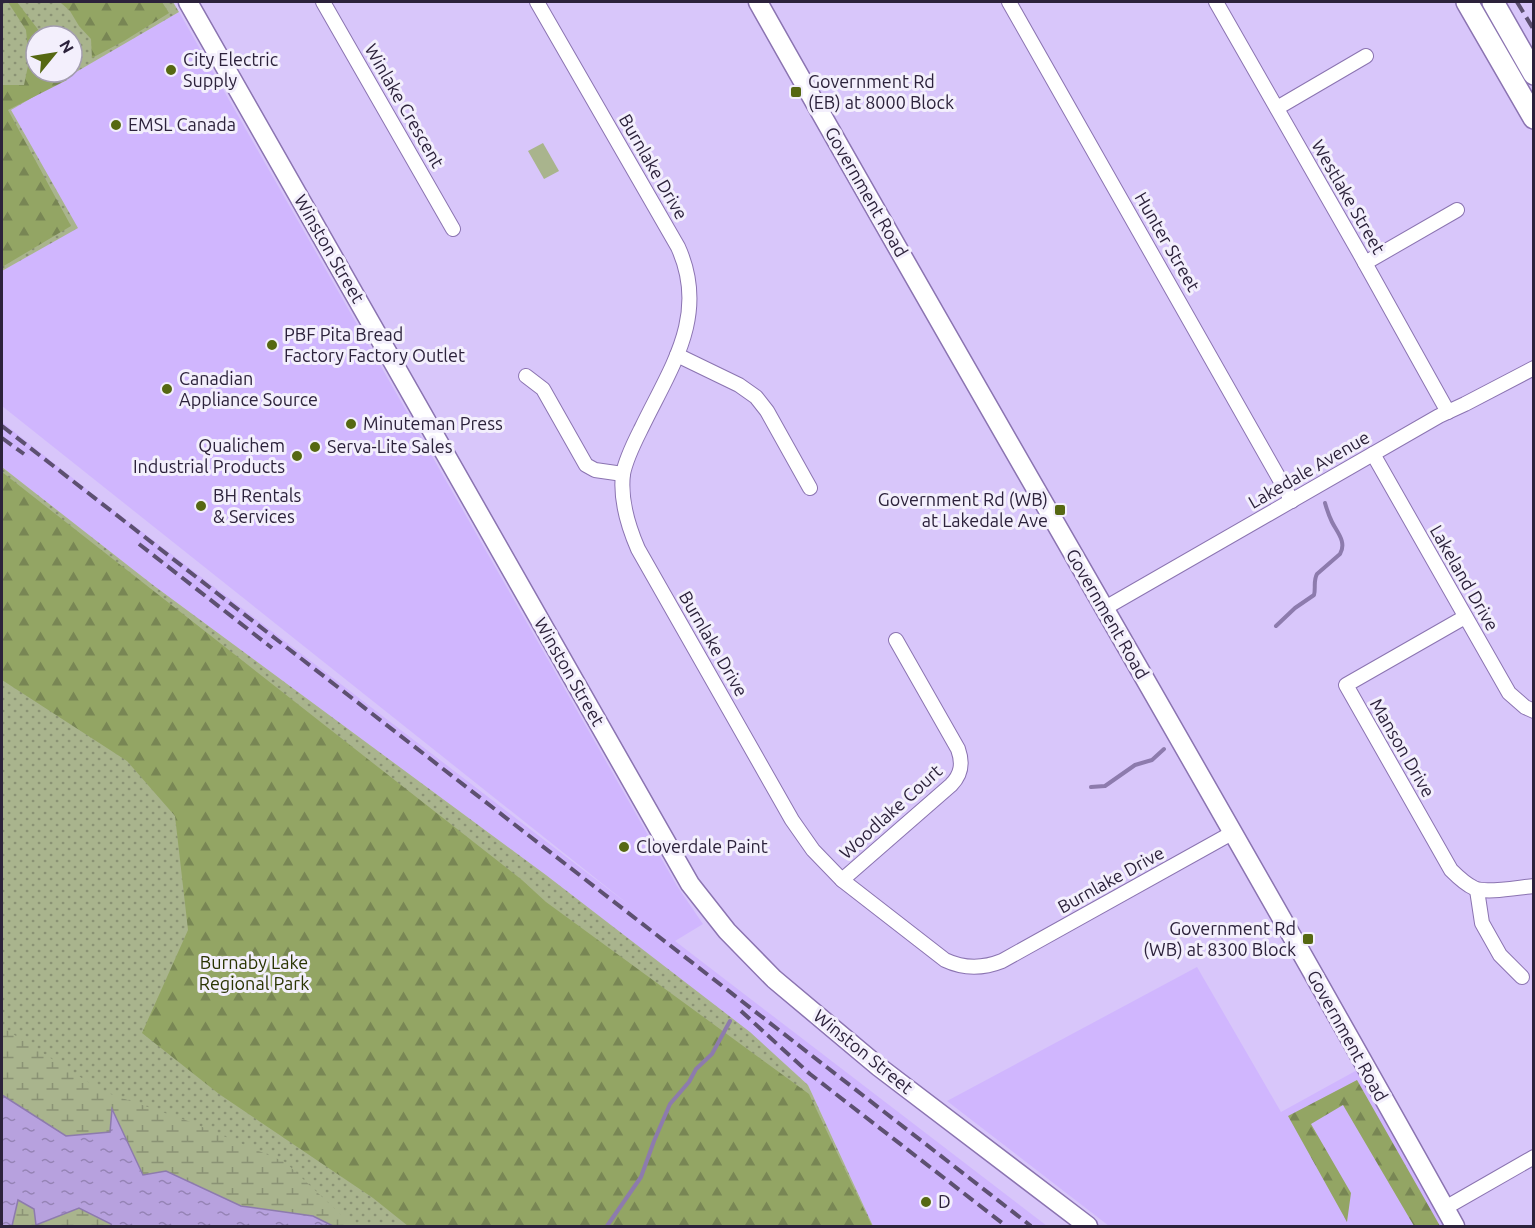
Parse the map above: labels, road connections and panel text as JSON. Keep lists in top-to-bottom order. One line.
{"streets":{"street":["Winlake Crescent","Burnlake Drive","Government Road","Westlake Street","Hunter Street","Winston Street","Lakedale Avenue","Lakeland Drive","Manson Drive","Woodlake Court"]},"crossings":[["Burnlake Drive","Government Road"],["Burnlake Drive","Woodlake Court"],["Government Road","Lakedale Avenue"],["Westlake Street","Lakedale Avenue"],["Hunter Street","Lakedale Avenue"],["Lakedale Avenue","Lakeland Drive"],["Lakeland Drive","Manson Drive"]],"parks":["Burnaby Lake Regional Park"],"places":{"other":["City Electric Supply","EMSL Canada","PBF Pita Bread Factory Factory Outlet","Canadian Appliance Source","Minuteman Press","Serva-Lite Sales","Qualichem Industrial Products","BH Rentals & Services","Cloverdale Paint","D"],"transit":["Government Rd (EB) at 8000 Block","Government Rd (WB) at Lakedale Ave","Government Rd (WB) at 8300 Block"]},"north":"top right"}
